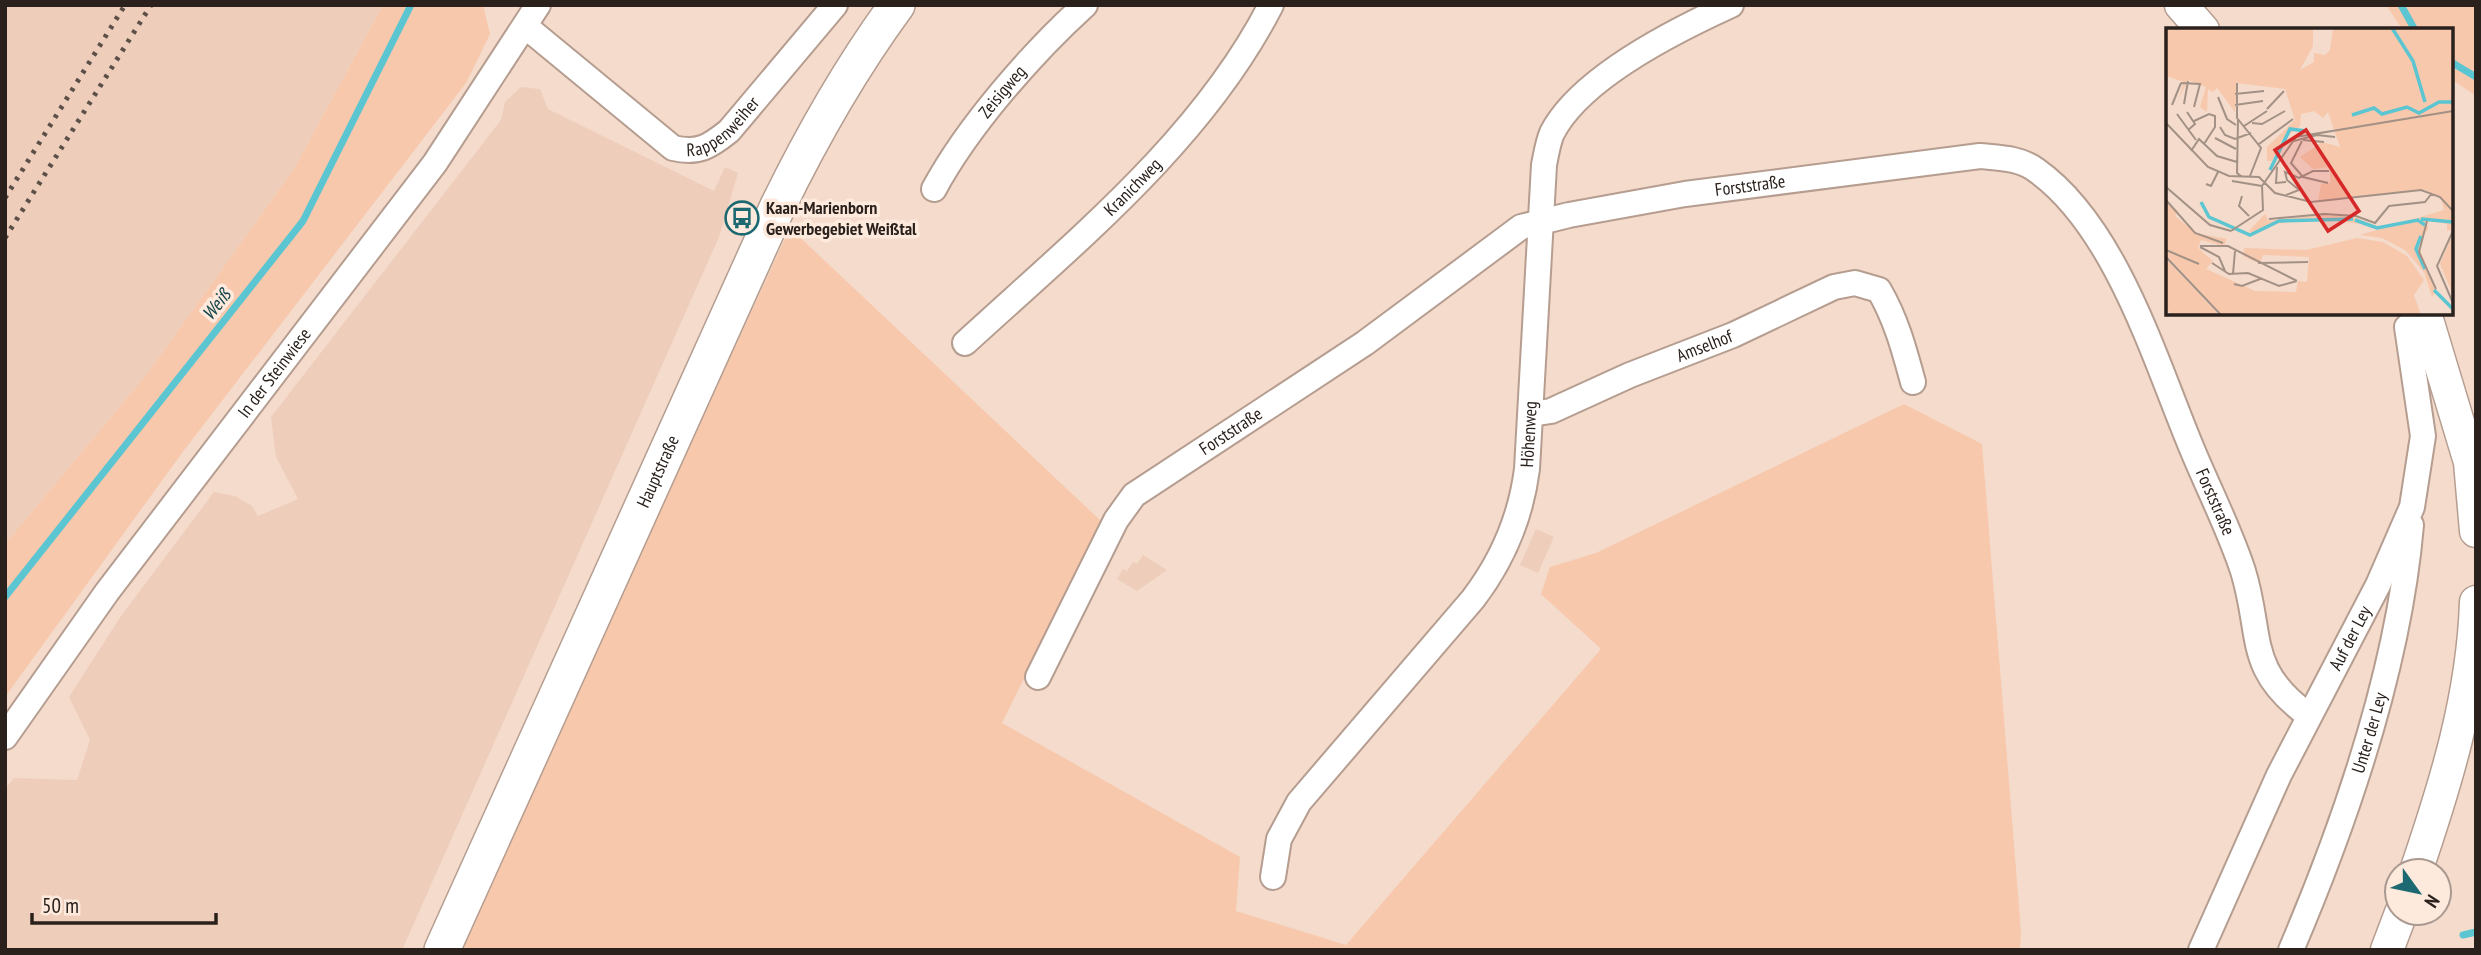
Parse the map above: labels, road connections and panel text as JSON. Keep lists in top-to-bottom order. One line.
{"streets":{"main road":["Hauptstraße"],"street":["Zeisigweg","Rappenweiher","Forststraße","Kranichweg","Amselhof","In der Steinwiese","Höhenweg","Auf der Ley","Unter der Ley"]},"crossings":[["Rappenweiher","In der Steinwiese"],["Forststraße","Höhenweg"],["Forststraße","Auf der Ley"],["Amselhof","Höhenweg"],["Auf der Ley","Unter der Ley"]],"water":["Weiß"],"places":{"bus stop":["Kaan-Marienborn Gewerbegebiet Weißtal"]},"scale_bar":"50 m","north":"bottom right"}
